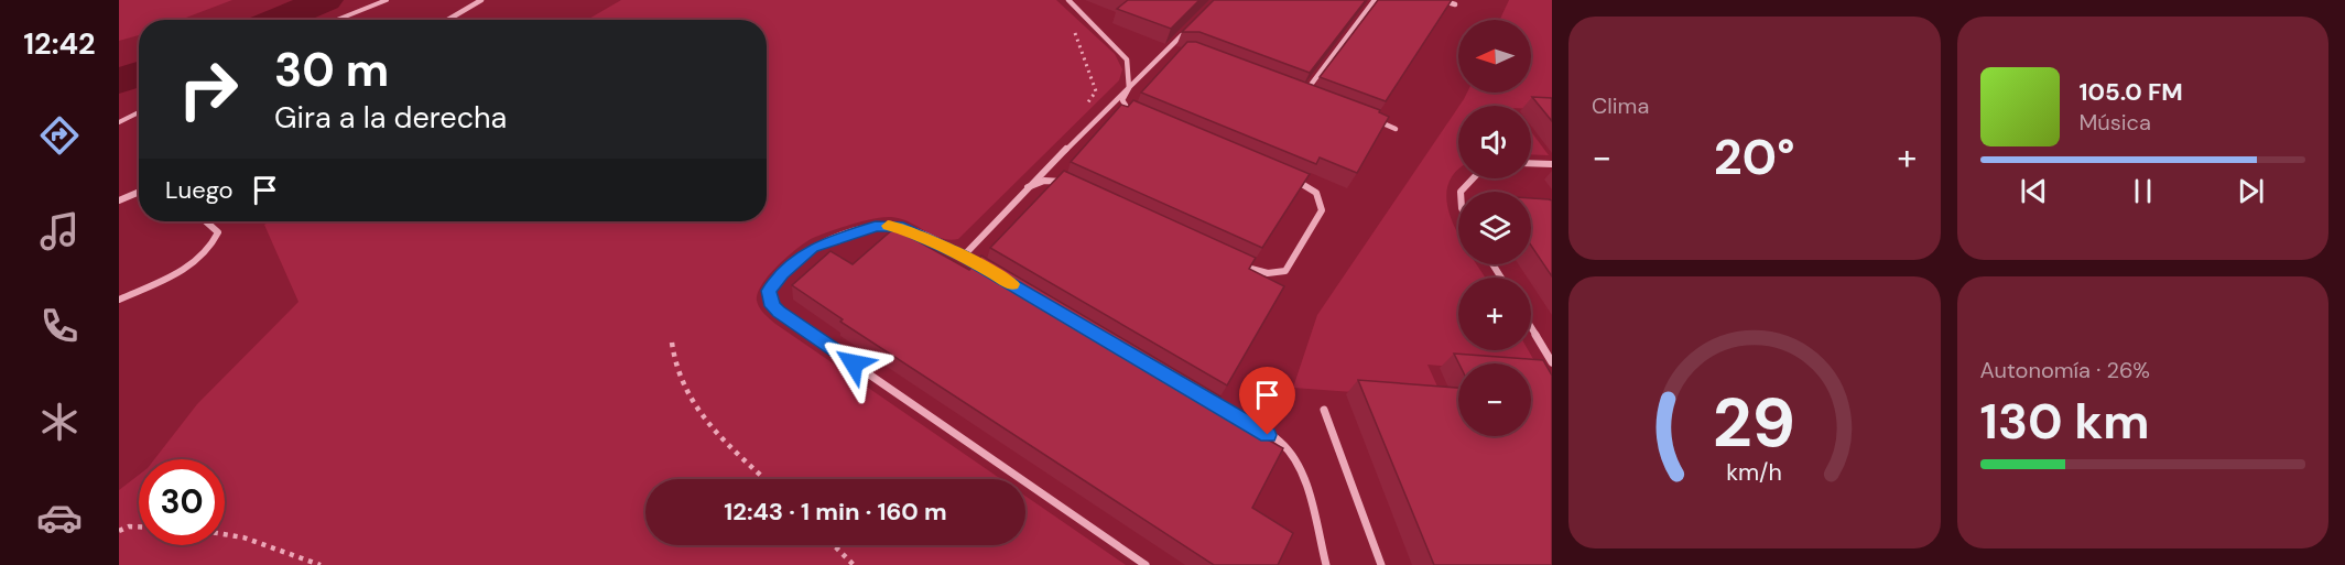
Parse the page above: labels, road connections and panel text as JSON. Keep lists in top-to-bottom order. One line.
{"north":"left","page":{"tabs":"12:42","tile":["Clima",["Autonomía · 26%","130 km"]],"map_buttons":["+","−"],"turn":["30 m","Gira a la derecha"],"song":["105.0 FM","Música"],"heat":["−","20°","+"],"then":"Luego","limit":"30","trip":"12:43 · 1 min · 160 m","gauge":["29","km/h"]}}
